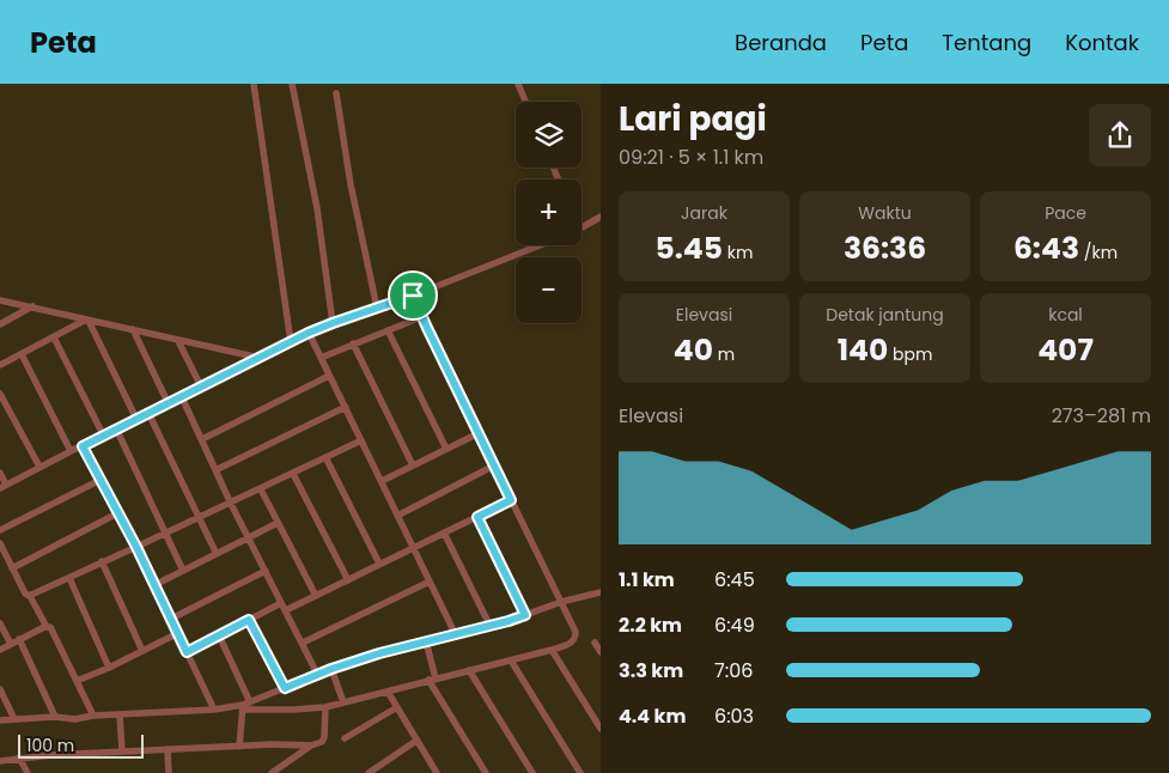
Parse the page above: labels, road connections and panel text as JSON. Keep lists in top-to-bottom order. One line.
{"scale_bar":"100 m","page":{"header":"Peta","nav":["Beranda","Peta","Tentang","Kontak"],"heading":["Lari pagi","09:21 · 5 × 1.1 km"],"map_buttons":["+","−"],"stats":[["Jarak","5.45 km"],["Waktu","36:36"],["Pace","6:43 /km"],["Elevasi","40 m"],["Detak jantung","140 bpm"],["kcal","407"]],"chart":["Elevasi","273–281 m"],"list":[{"name":"1.1 km","note":"6:45"},{"name":"2.2 km","note":"6:49"},{"name":"3.3 km","note":"7:06"},{"name":"4.4 km","note":"6:03"}],"scale":"100 m"}}
